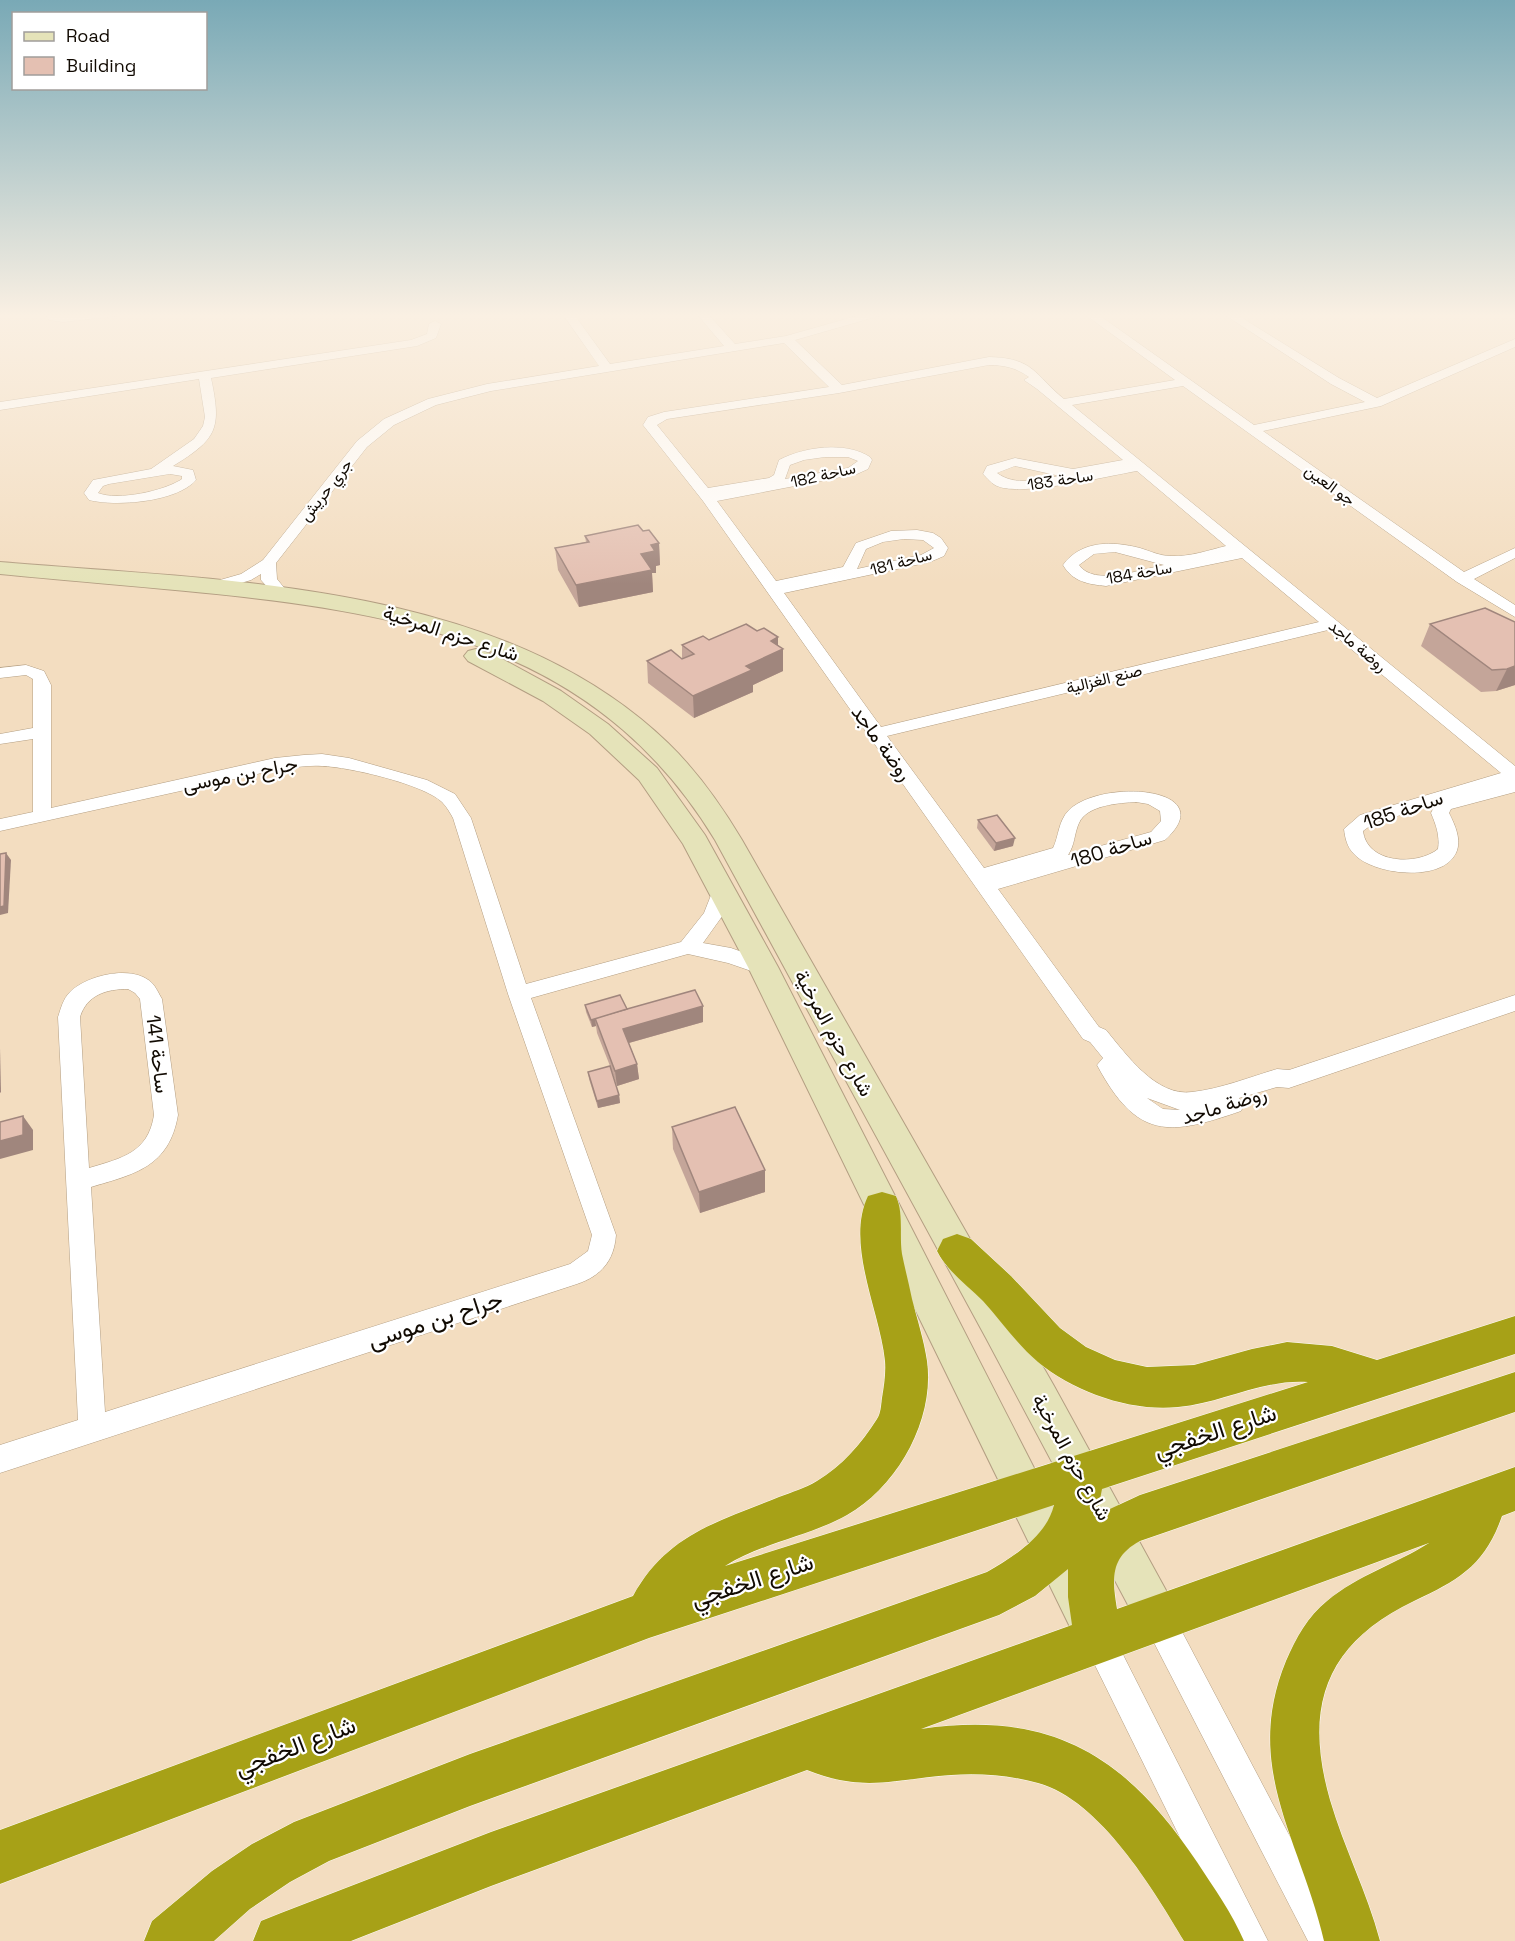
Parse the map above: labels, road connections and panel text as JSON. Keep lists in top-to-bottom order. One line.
{"streets":{"highway":["شارع الخفجي"],"street":["ساحة 182","ساحة 183","جو العين","جري حريش","ساحة 181","ساحة 184","شارع حزم المرخية","روضة ماجد","صنع الغزالية","جراح بن موسى","ساحة 185","ساحة 180","ساحة 141"]},"crossings":[["ساحة 182","روضة ماجد"],["ساحة 183","روضة ماجد"],["جري حريش","شارع حزم المرخية"],["ساحة 181","روضة ماجد"],["ساحة 184","روضة ماجد"],["شارع حزم المرخية","شارع الخفجي"],["روضة ماجد","صنع الغزالية"],["روضة ماجد","ساحة 185"],["روضة ماجد","ساحة 180"],["جراح بن موسى","ساحة 141"]],"legend":["Road","Building"]}
